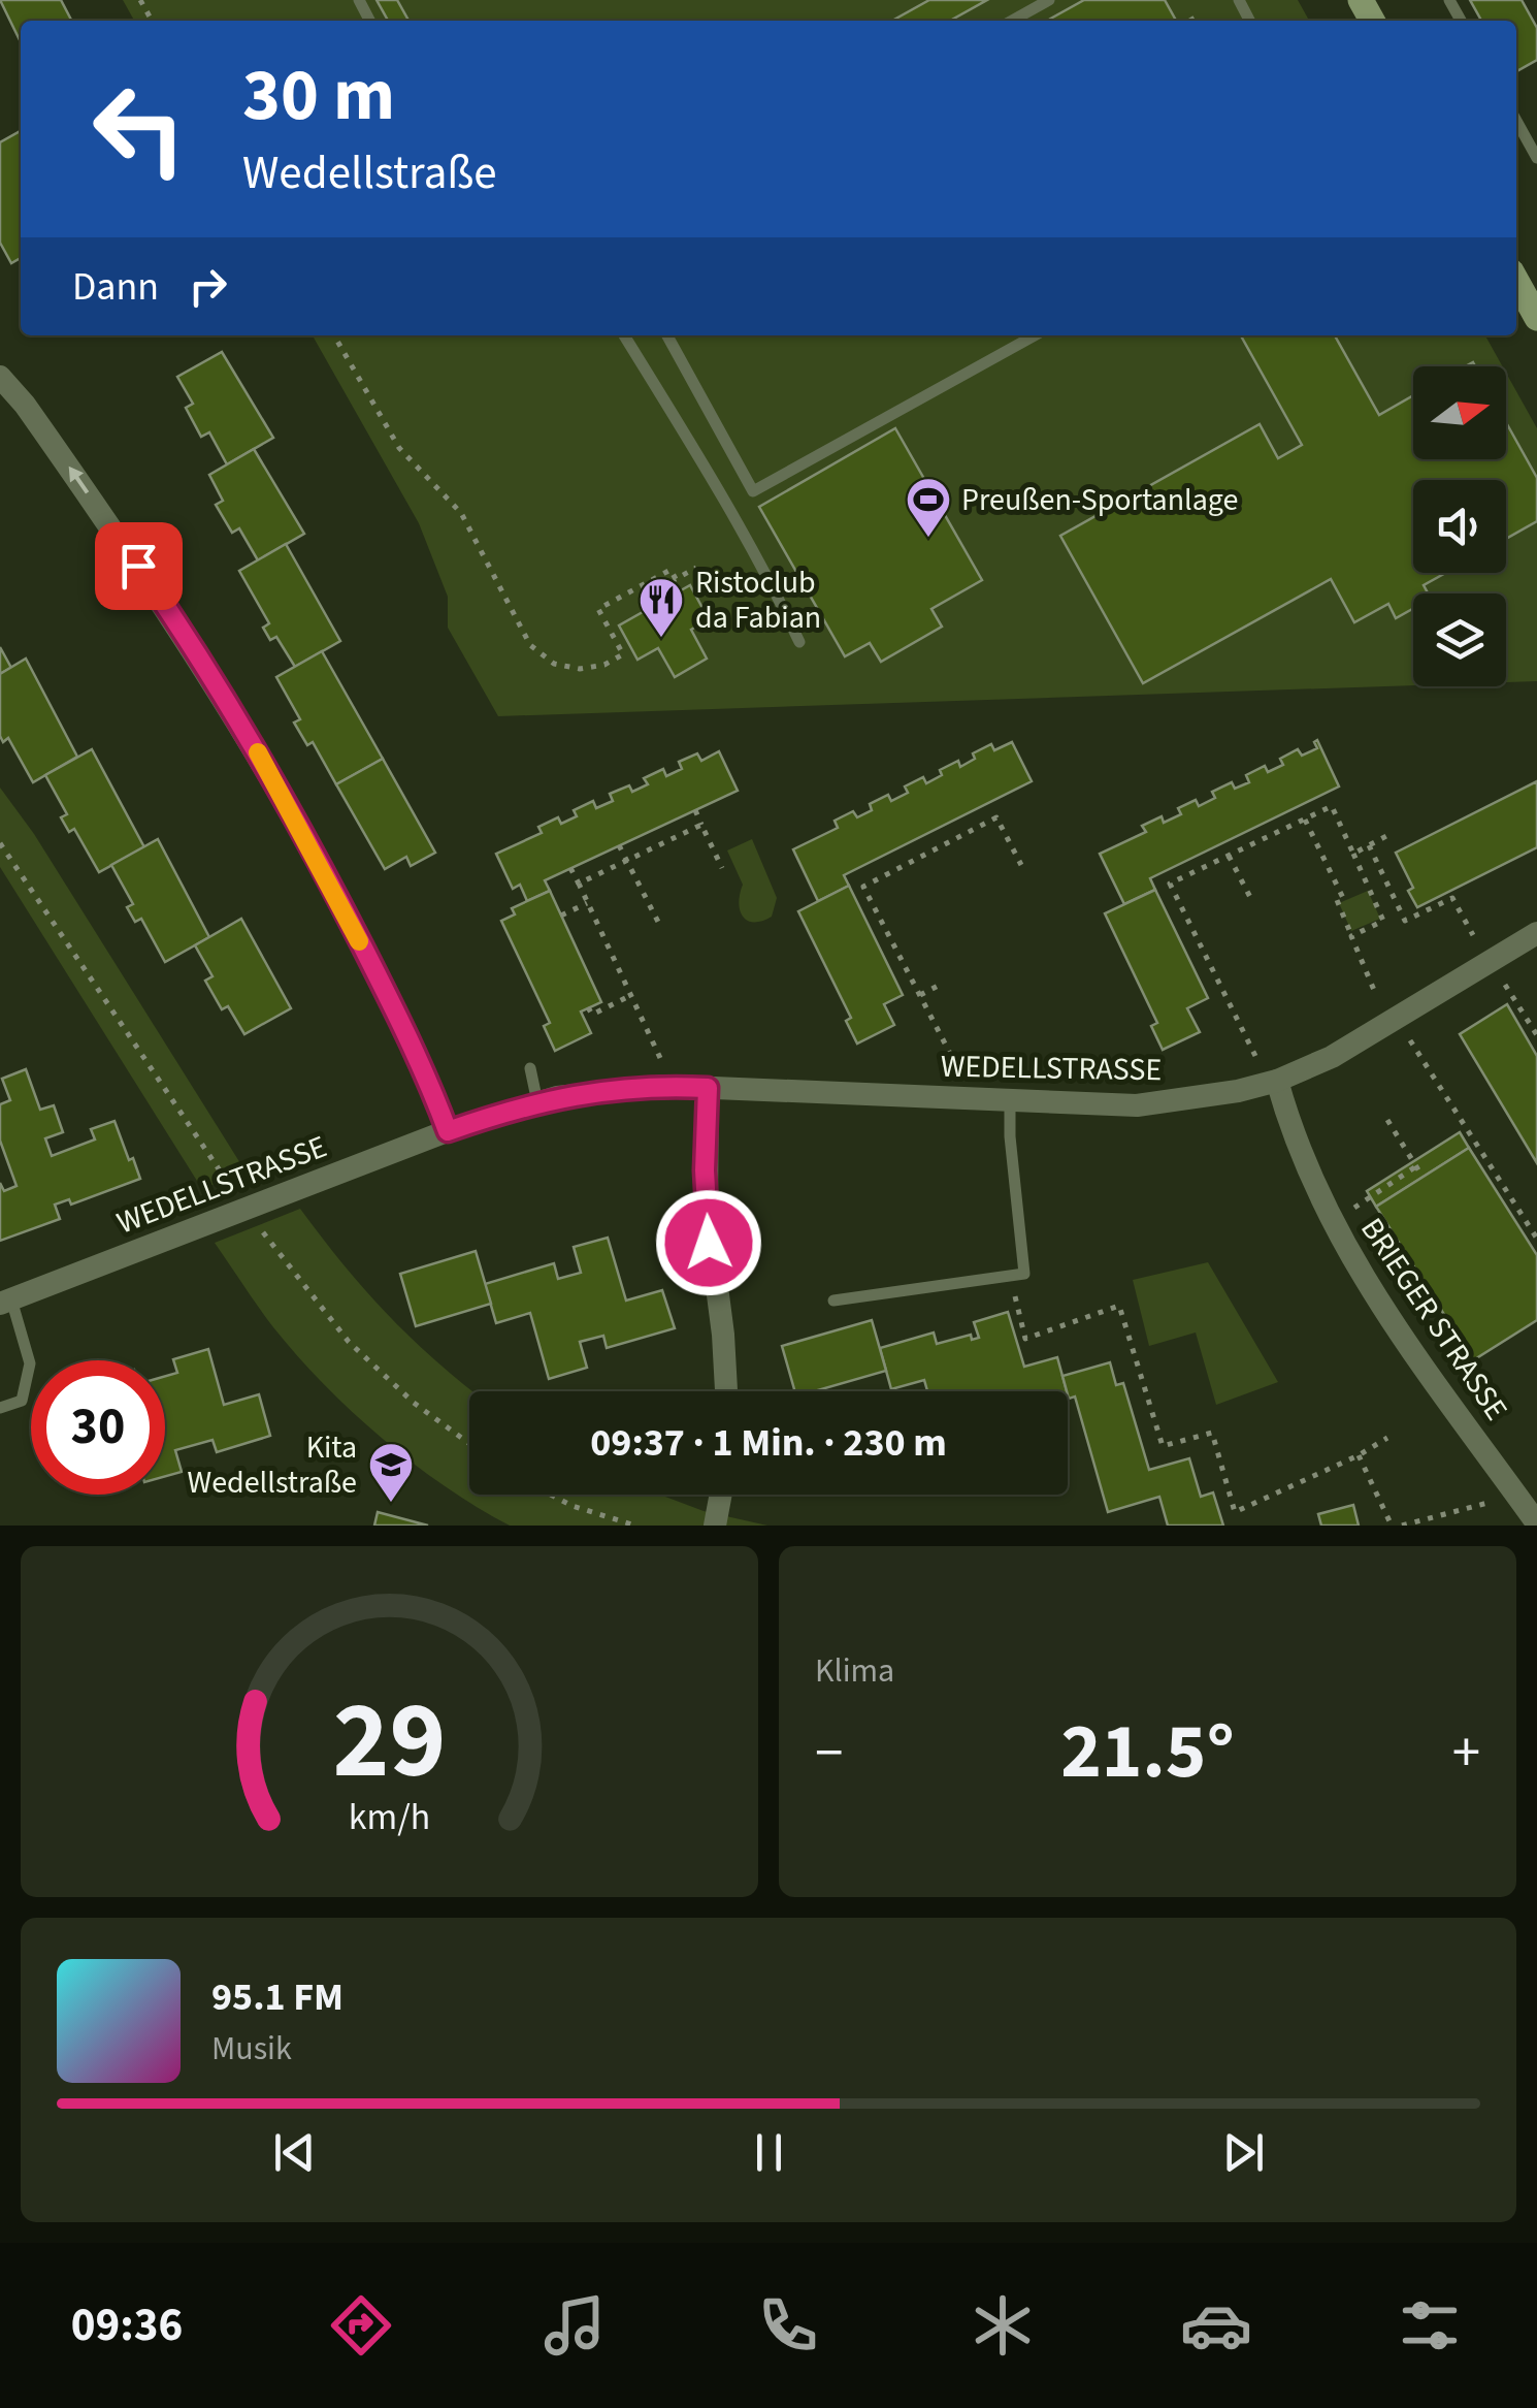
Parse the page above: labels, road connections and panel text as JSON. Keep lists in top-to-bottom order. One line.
{"streets":{"street":["WEDELLSTRASSE","BRIEGER STRASSE"]},"crossings":[["WEDELLSTRASSE","BRIEGER STRASSE"]],"places":{"sports":["Preußen-Sportanlage"],"restaurant":["Ristoclub da Fabian"],"school or university":["Kita Wedellstraße"]},"north":"right","page":{"turn":["30 m","Wedellstraße"],"then":"Dann","limit":"30","trip":"09:37 · 1 Min. · 230 m","tile":"Klima","heat":["−","21.5°","+"],"song":["95.1 FM","Musik"],"tabs":"09:36","gauge":["29","km/h"]}}
